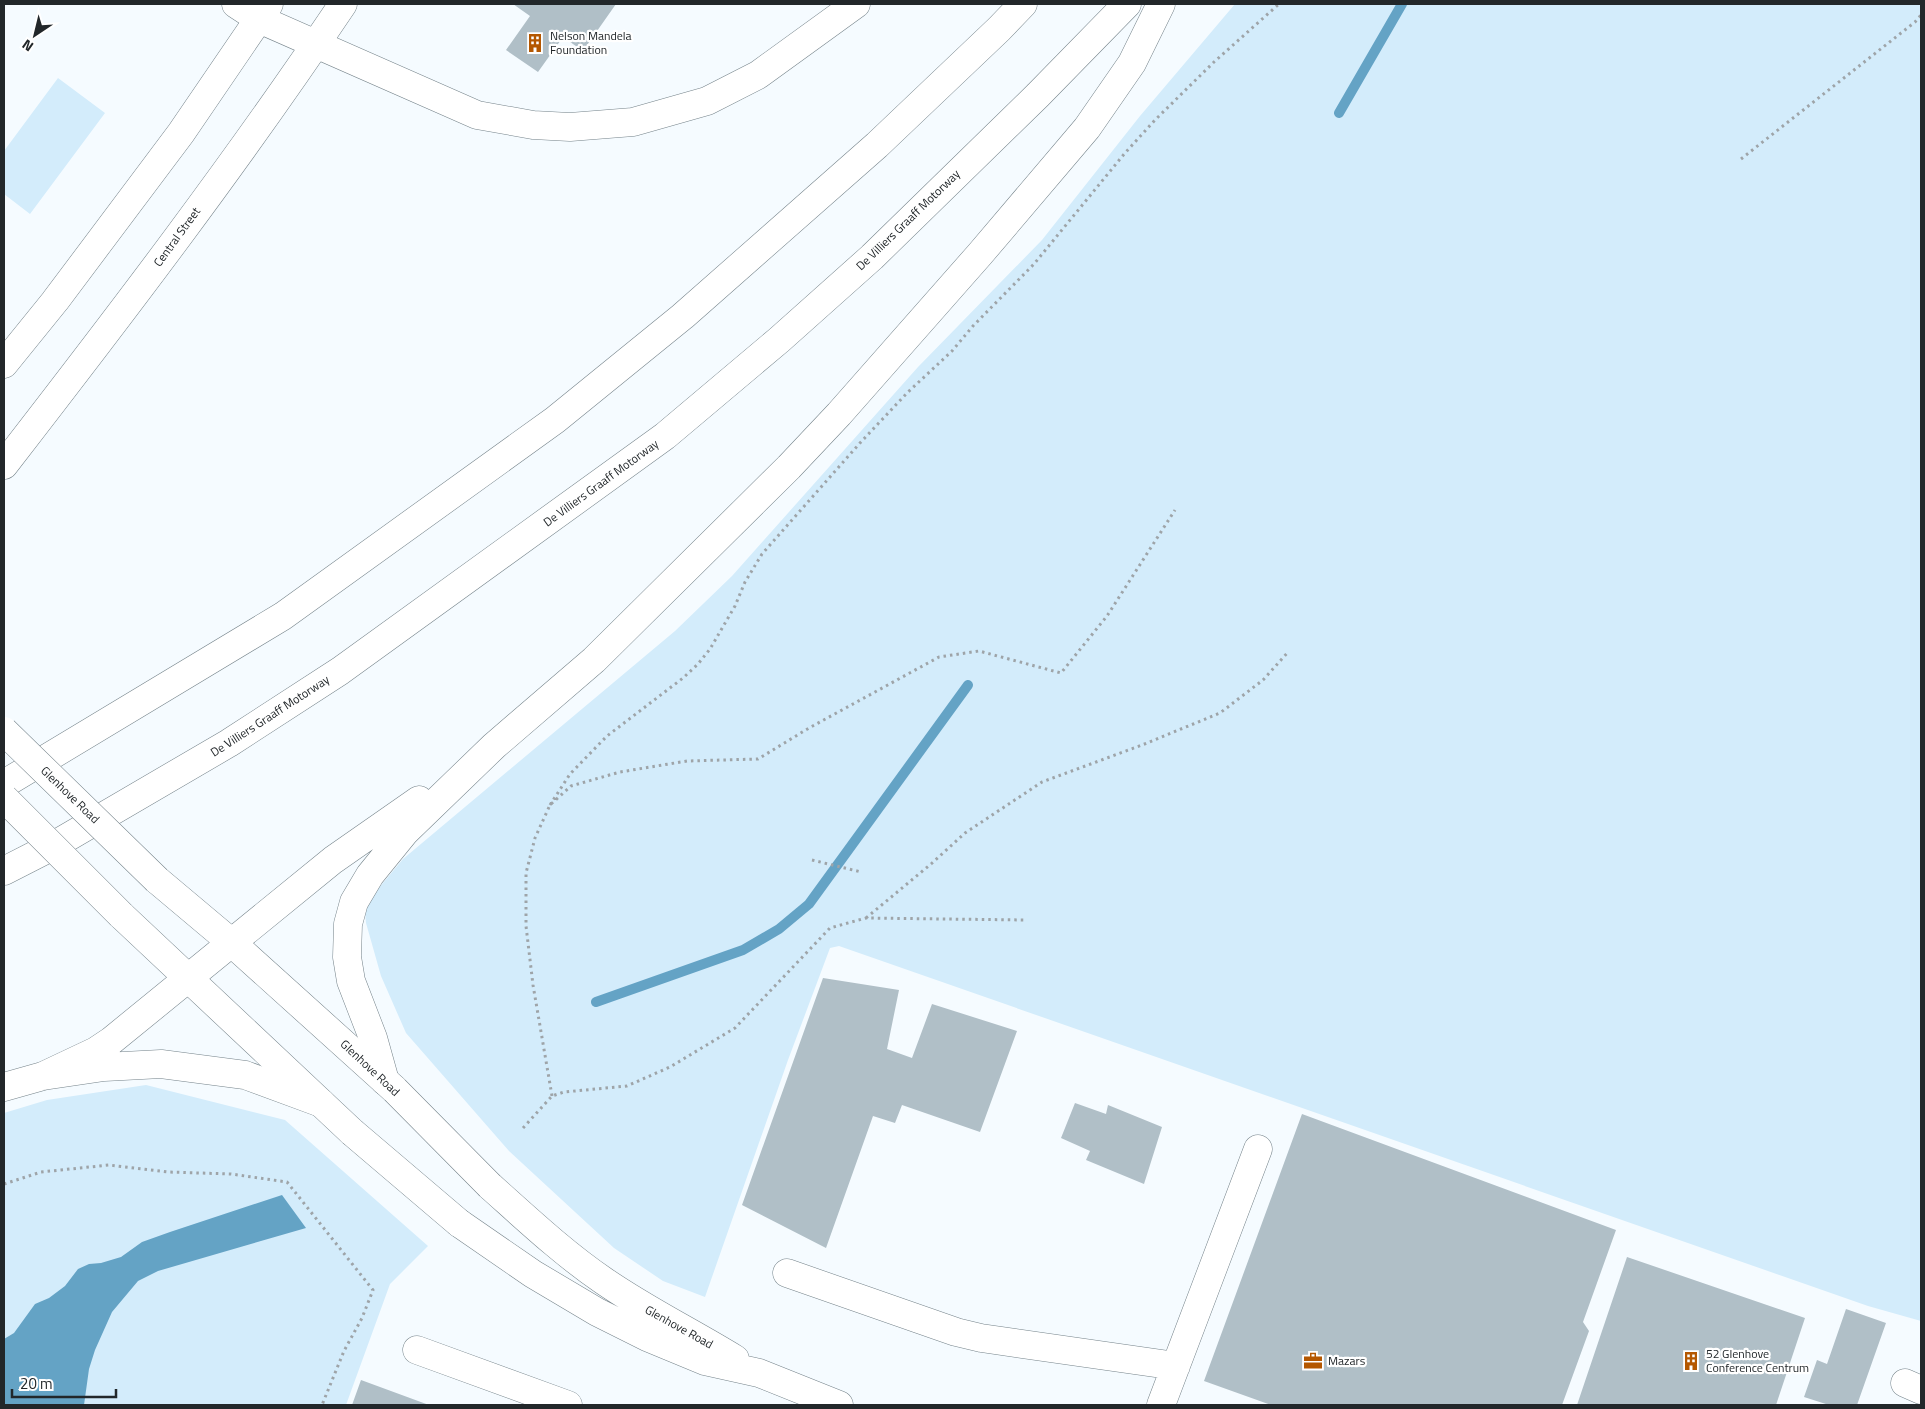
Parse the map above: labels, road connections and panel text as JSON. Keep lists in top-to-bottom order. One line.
{"streets":{"main road":["De Villiers Graaff Motorway","Central Street","Glenhove Road"]},"places":{"building":["Nelson Mandela Foundation","52 Glenhove Conference Centrum"],"office":["Mazars"]},"scale_bar":"20 m","north":"bottom left"}
